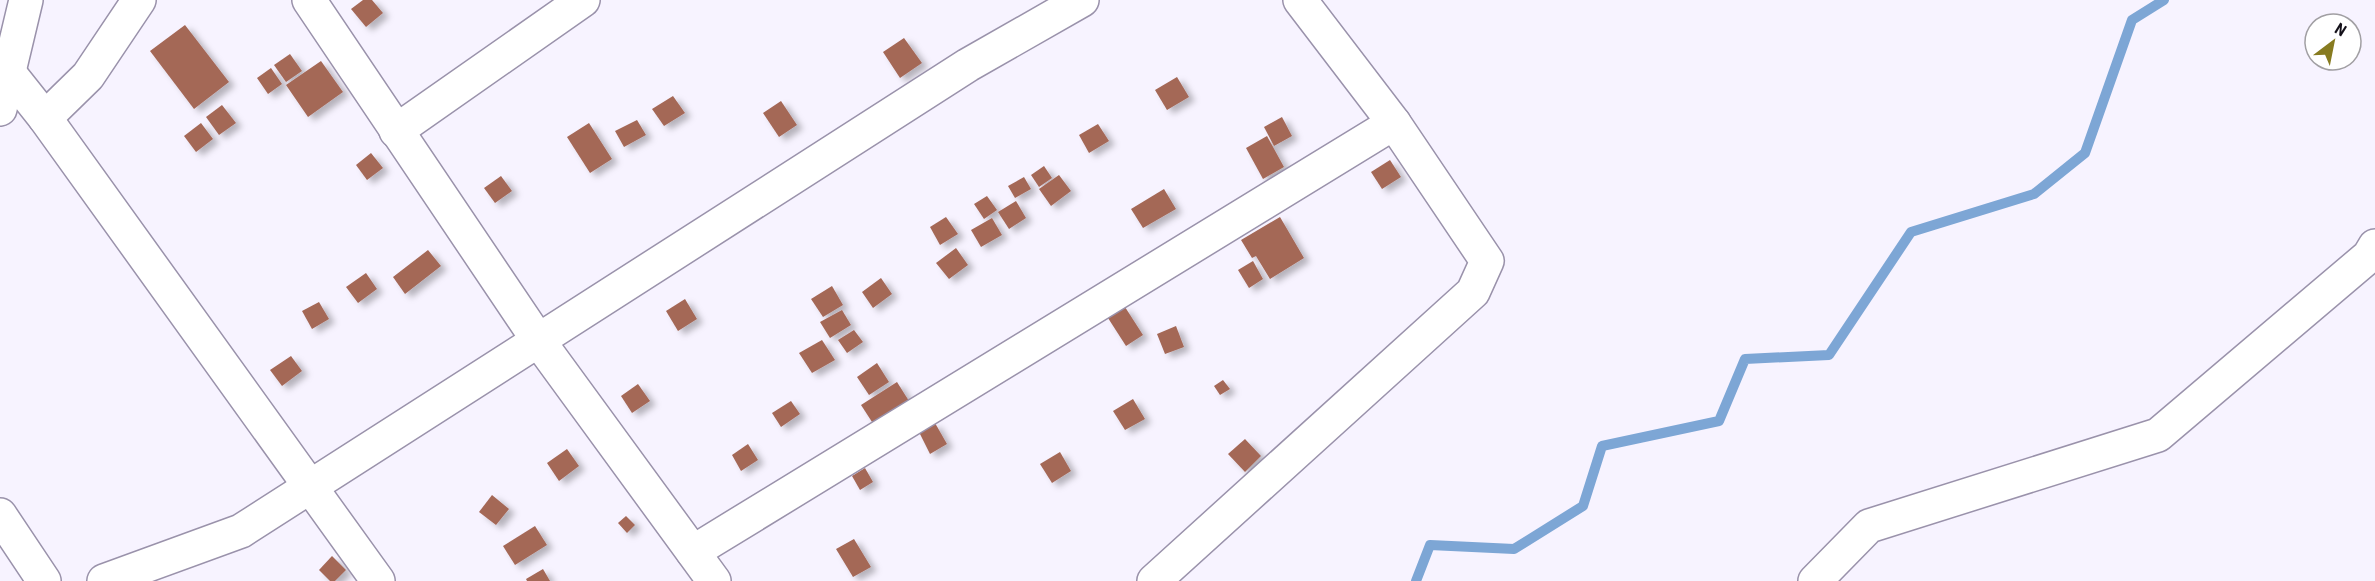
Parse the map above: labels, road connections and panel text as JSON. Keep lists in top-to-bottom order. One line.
{"north":"top right"}
